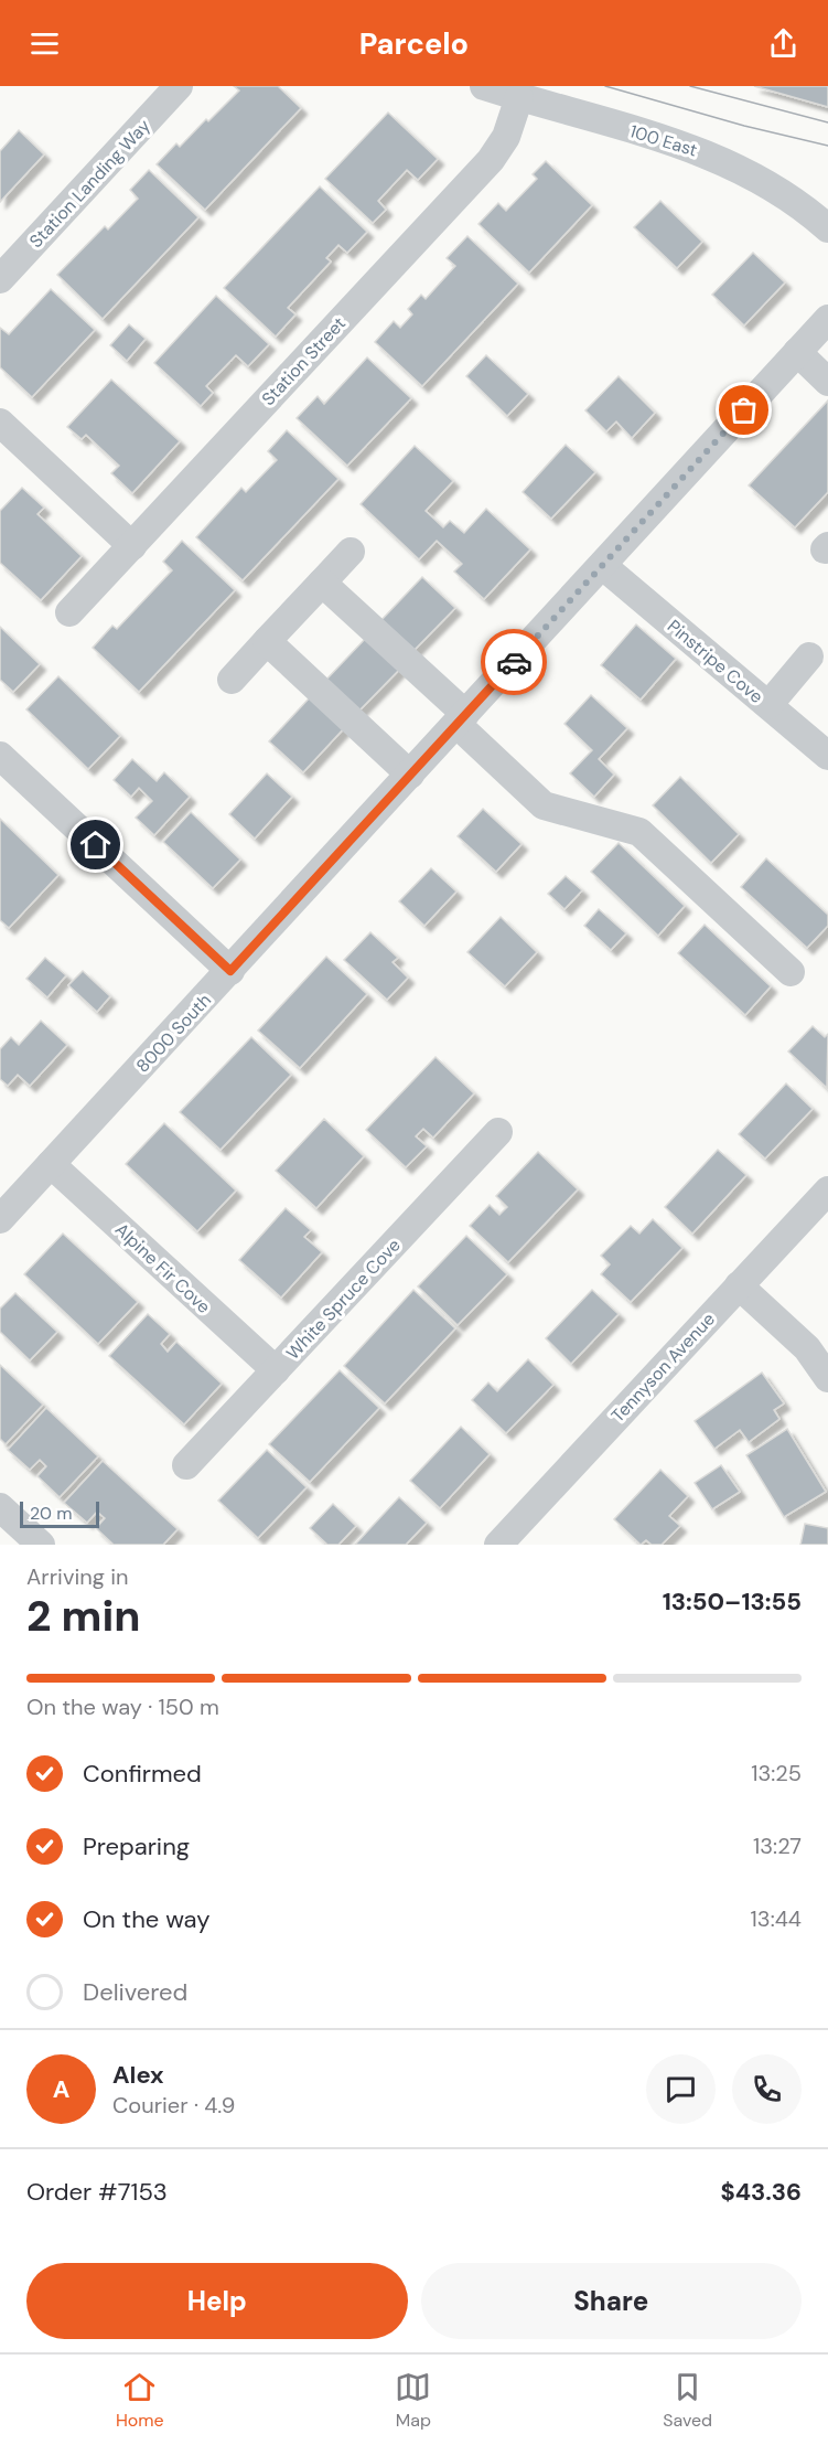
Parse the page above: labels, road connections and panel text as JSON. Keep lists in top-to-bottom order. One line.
{"streets":{"street":["100 East","Station Landing Way","Station Street","Pinstripe Cove","8000 South","Alpine Fir Cove","White Spruce Cove","Tennyson Avenue"]},"crossings":[["100 East","Station Street"],["Pinstripe Cove","8000 South"],["8000 South","Alpine Fir Cove"],["Alpine Fir Cove","White Spruce Cove"]],"scale_bar":"20 m","page":{"header":"Parcelo","scale":"20 m","heading":["2 min","Arriving in","13:50–13:55"],"panel":["Alex","Courier · 4.9","Order #7153","$43.36"],"bar":"On the way · 150 m","list":[["Confirmed","13:25"],["Preparing","13:27"],["On the way","13:44"],"Delivered"],"round":"A","buttons":["Help","Share"],"tabs":["Home","Map","Saved"]}}
